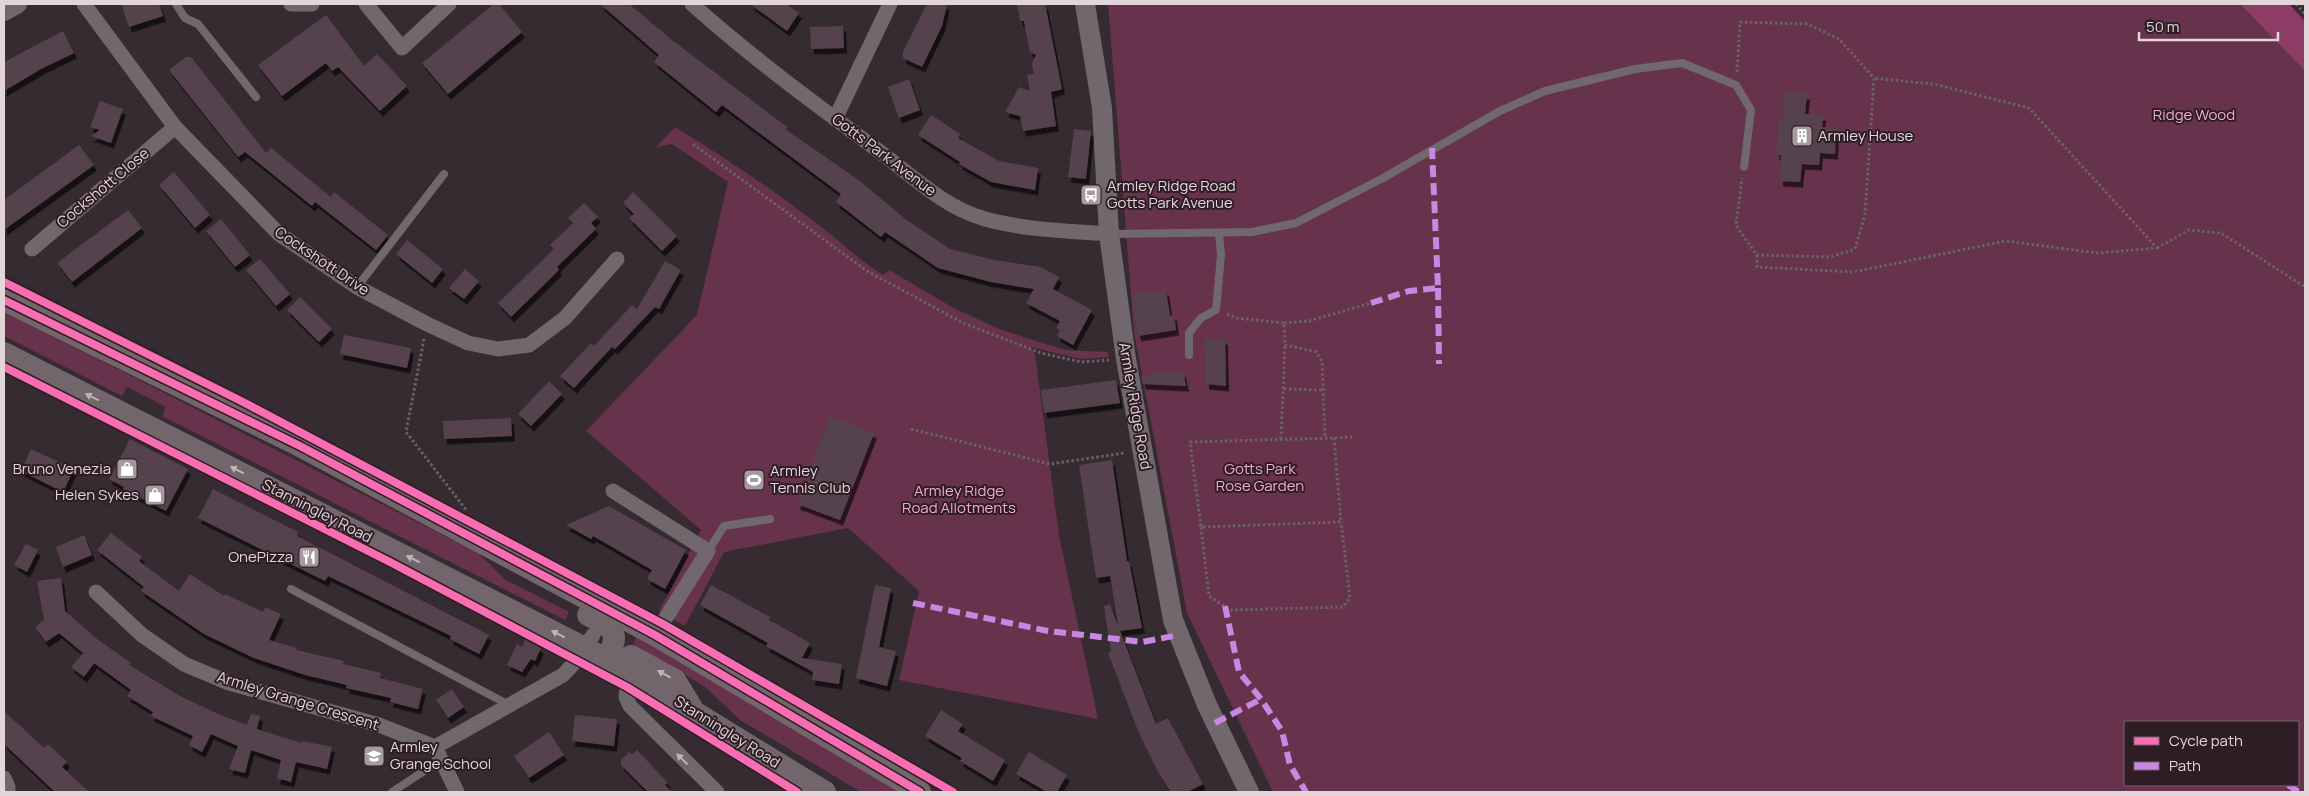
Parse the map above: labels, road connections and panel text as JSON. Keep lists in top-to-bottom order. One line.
{"streets":{"main road":["Stanningley Road"],"street":["Gotts Park Avenue","Cockshott Close","Cockshott Drive","Armley Ridge Road","Armley Grange Crescent"]},"crossings":[["Gotts Park Avenue","Armley Ridge Road"],["Cockshott Close","Cockshott Drive"]],"parks":["Ridge Wood","Gotts Park Rose Garden","Armley Ridge Road Allotments"],"places":{"building":["Armley House"],"bus stop":["Armley Ridge Road Gotts Park Avenue"],"shop":["Bruno Venezia","Helen Sykes"],"sports":["Armley Tennis Club"],"restaurant":["OnePizza"],"school or university":["Armley Grange School"]},"legend":["Cycle path","Path"],"scale_bar":"50 m"}
